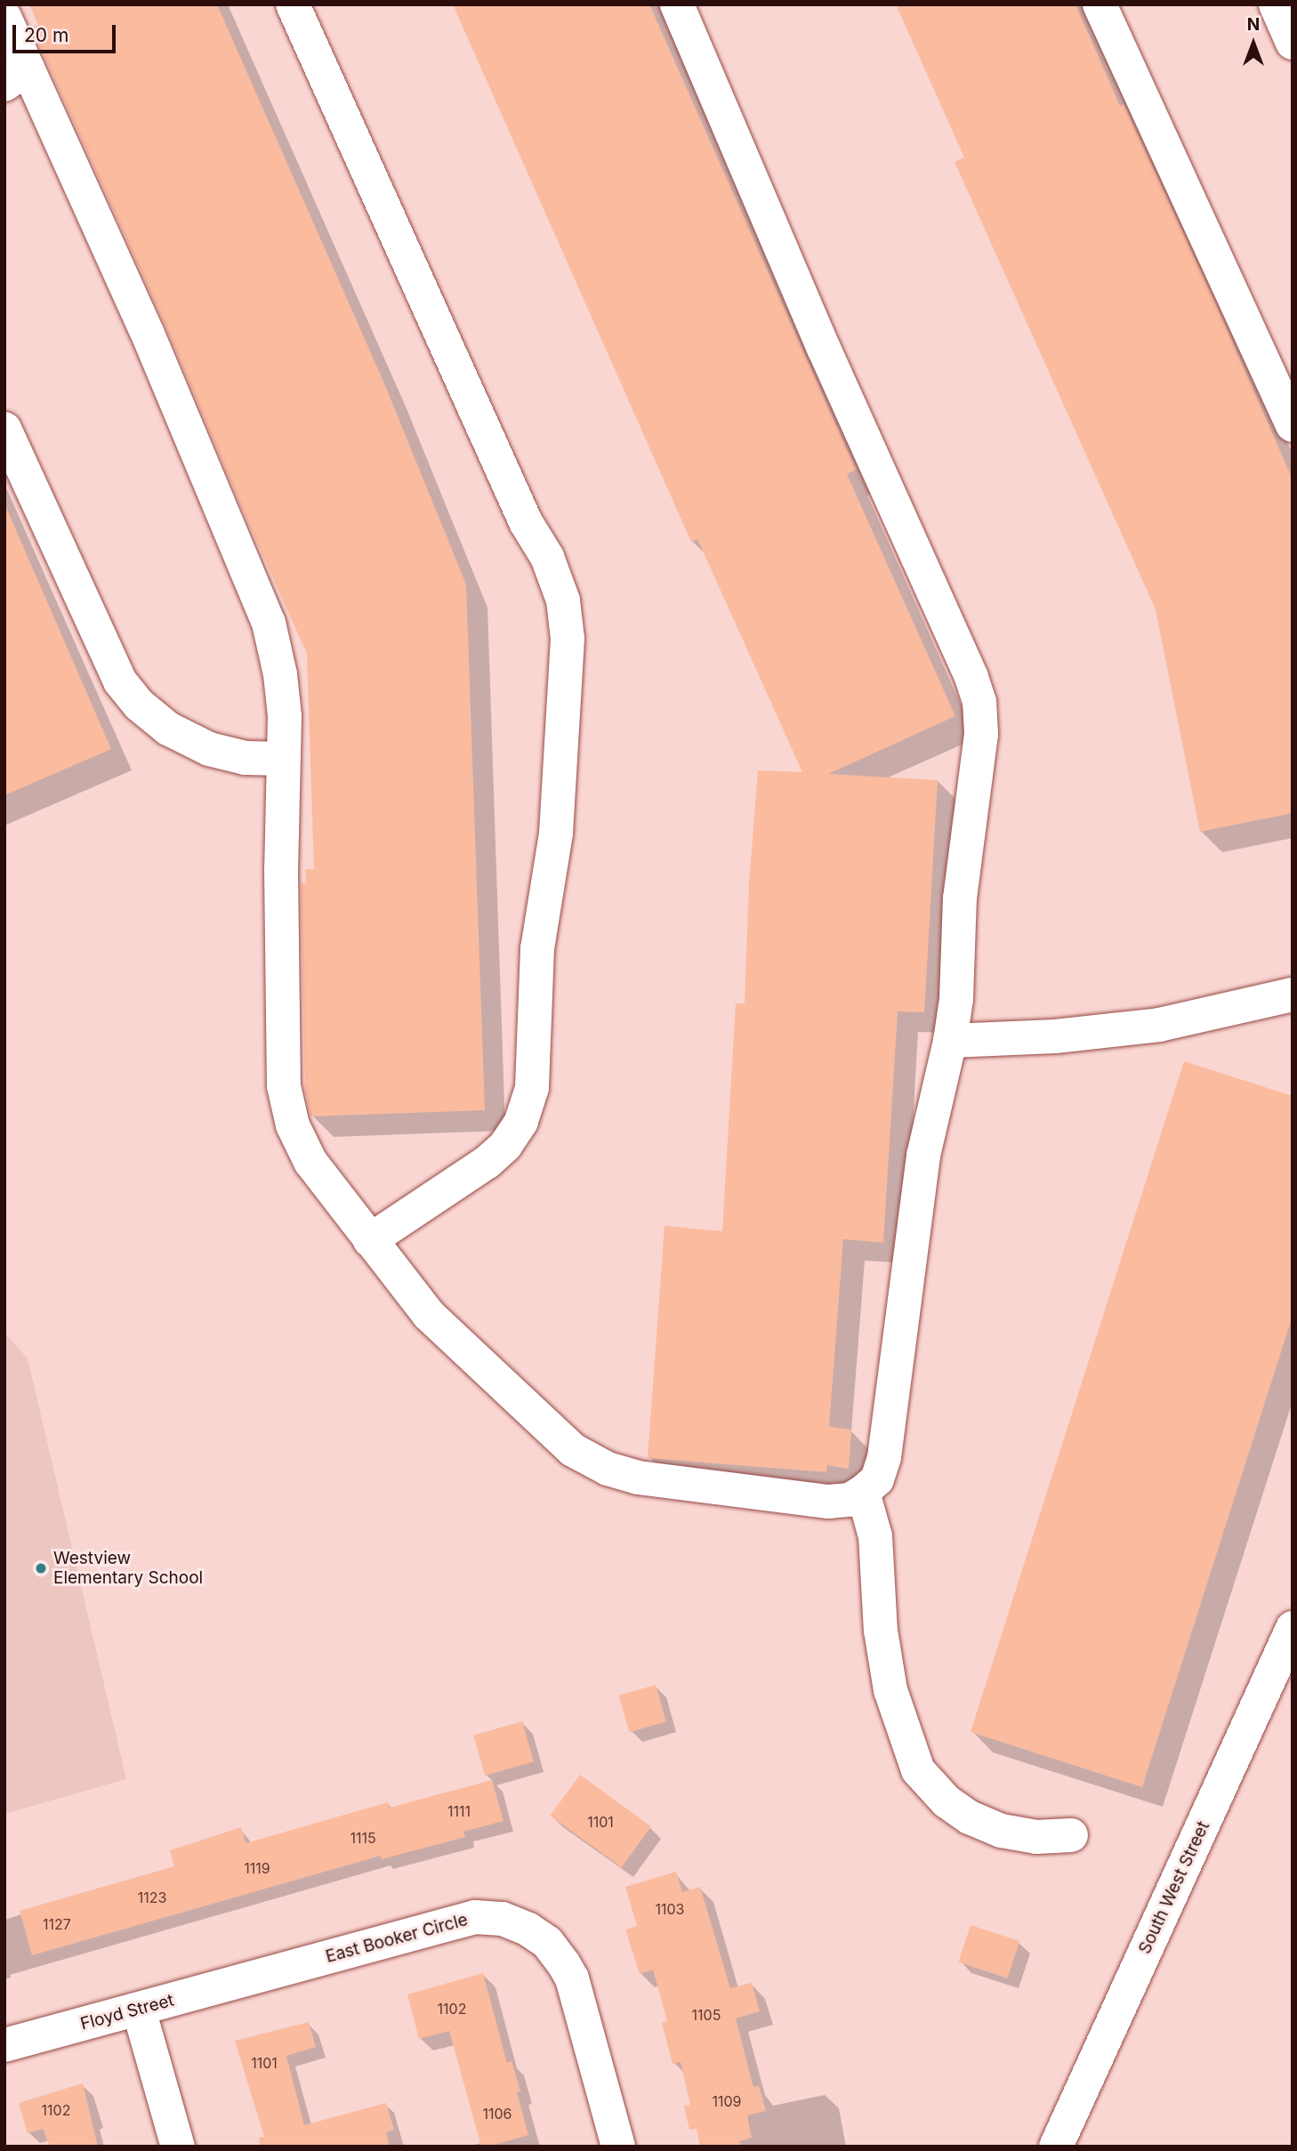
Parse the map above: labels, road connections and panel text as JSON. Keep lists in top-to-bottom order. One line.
{"streets":{"street":["South West Street","East Booker Circle","Floyd Street"]},"crossings":[["East Booker Circle","Floyd Street"]],"places":["Westview Elementary School"],"house_numbers":["1111","1101","1115","1119","1123","1103","1127","1102","1105","1101","1109","1102","1106"],"scale_bar":"20 m","north":"top"}
